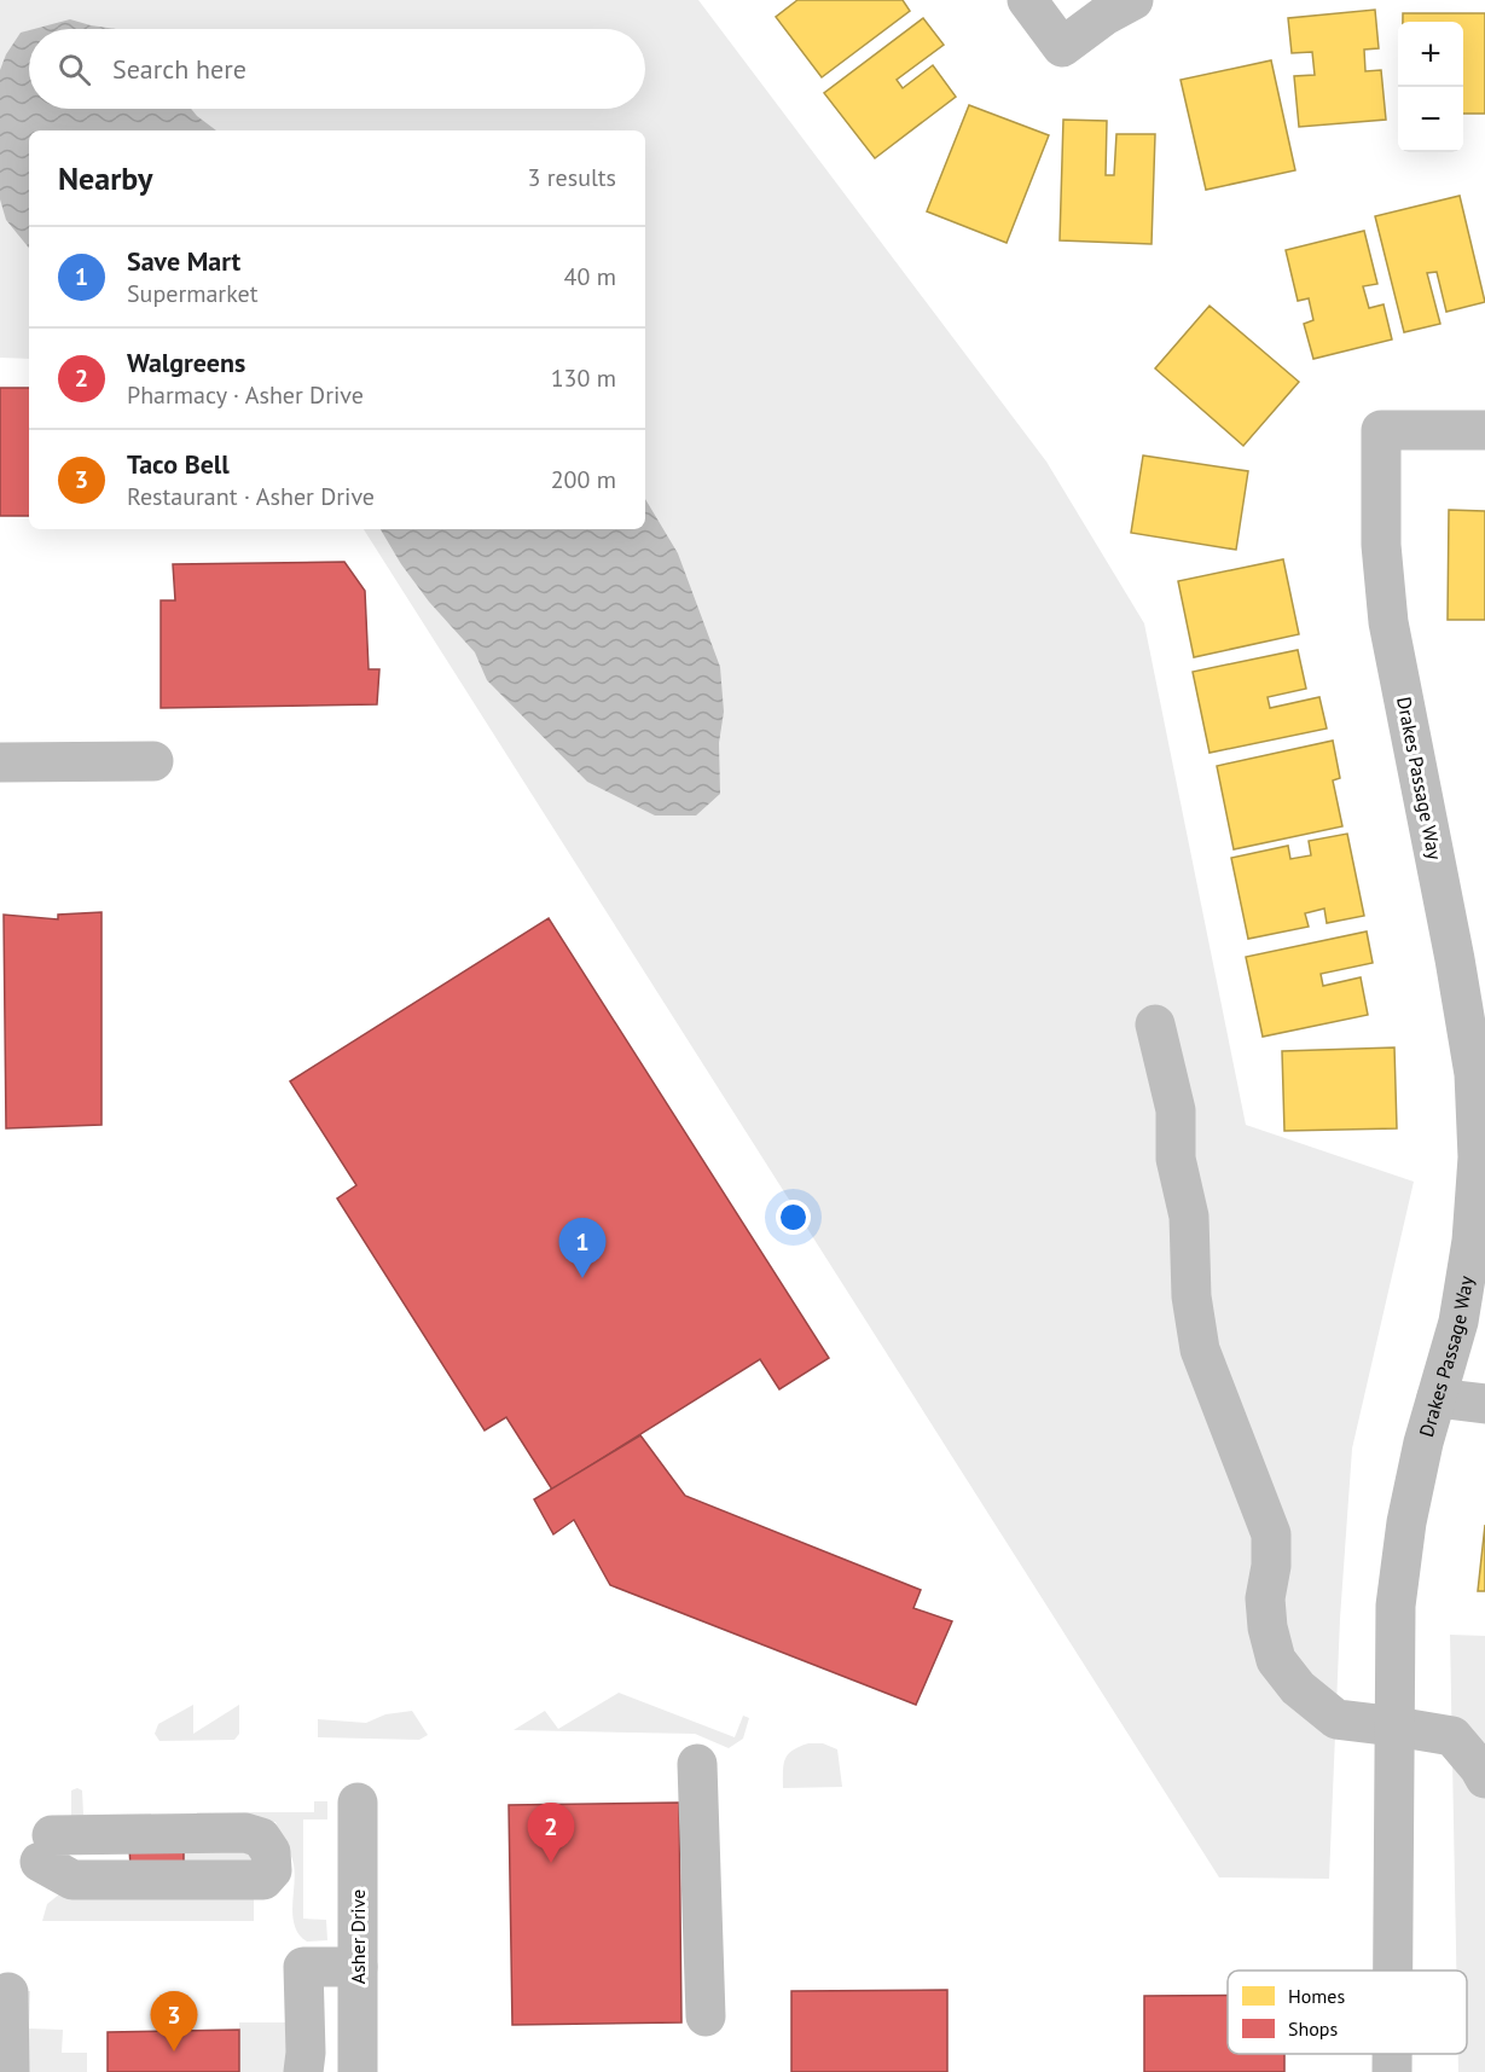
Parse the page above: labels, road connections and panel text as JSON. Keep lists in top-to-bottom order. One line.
{"streets":{"street":["Drakes Passage Way","Asher Drive"]},"legend":["Homes","Shops"],"page":{"map_buttons":["+","−"],"search":"Search here","heading":["Nearby","3 results"],"list":[{"mark":"1","name":"Save Mart","note":"Supermarket","value":"40 m"},{"mark":"2","name":"Walgreens","note":"Pharmacy · Asher Drive","value":"130 m"},{"mark":"3","name":"Taco Bell","note":"Restaurant · Asher Drive","value":"200 m"}],"pins":["1","2","3"]}}
